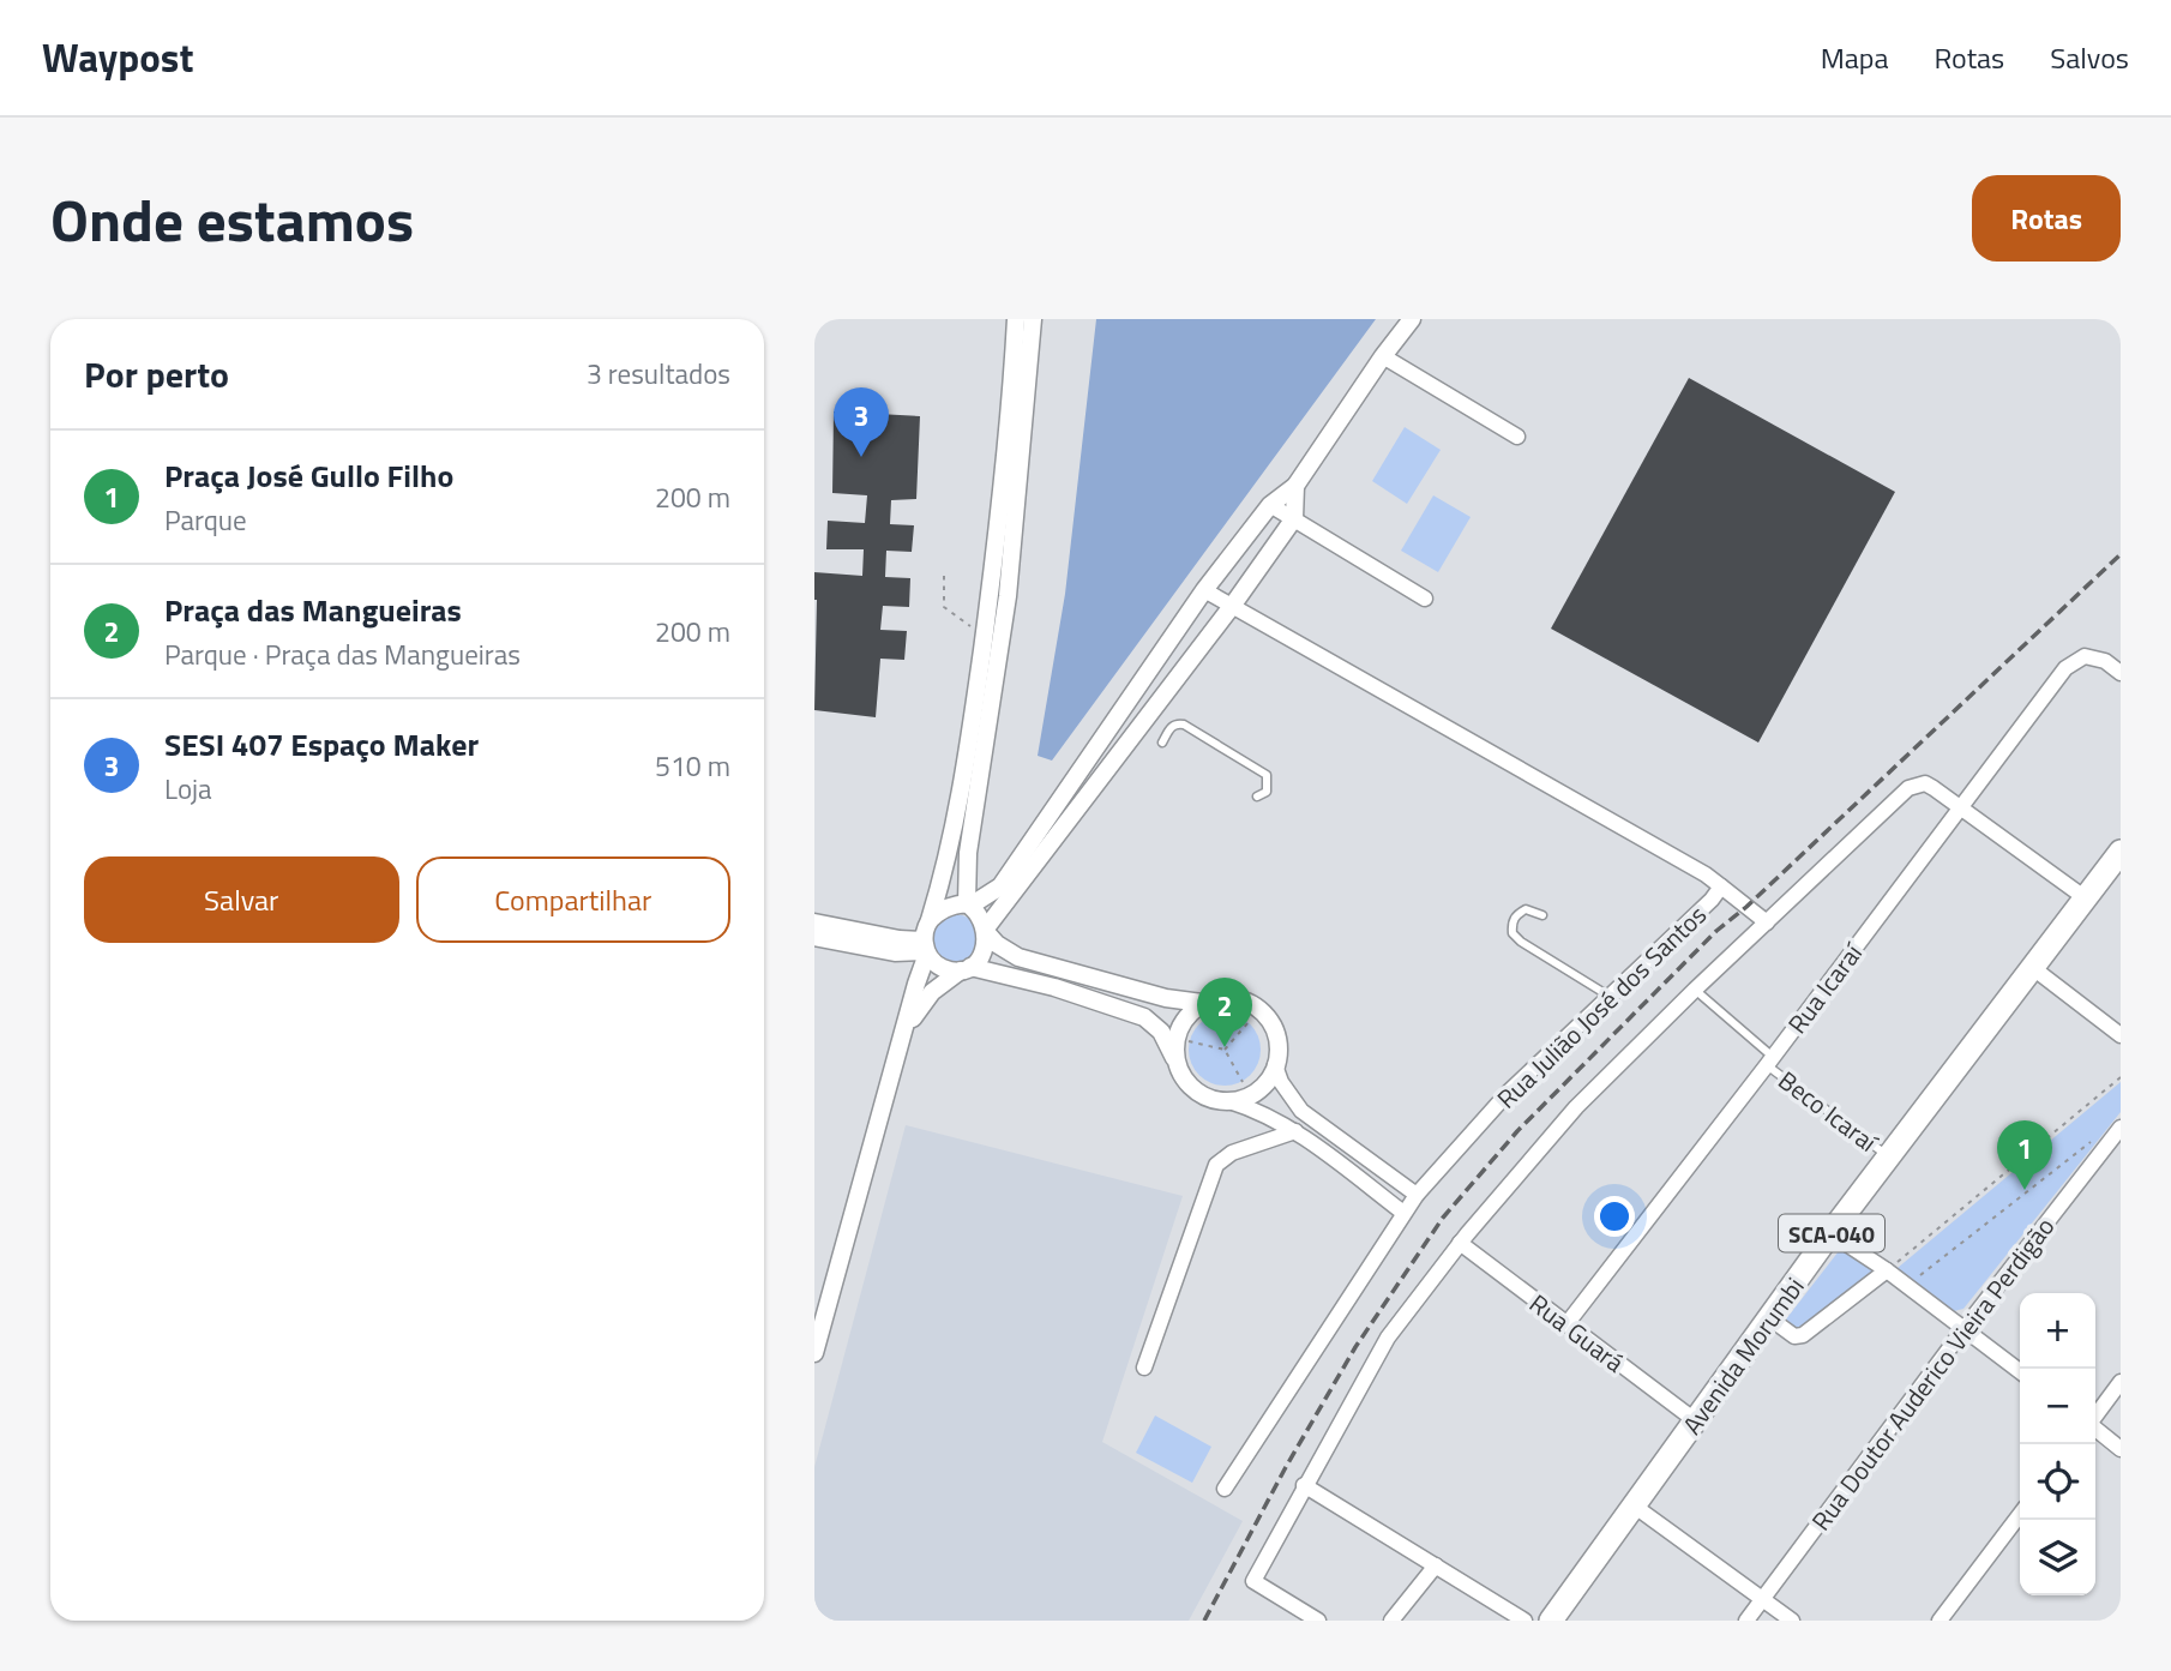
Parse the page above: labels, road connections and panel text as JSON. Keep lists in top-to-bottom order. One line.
{"streets":{"main road":["SCA-040","Avenida Morumbi"],"street":["Rua Icaraí","Rua Julião José dos Santos","Rua Guará","Rua Doutor Auderico Vieira Perdigão"],"lane":["Beco Icaraí"]},"crossings":[["Rua Icaraí","Beco Icaraí"],["Rua Icaraí","Rua Guará"],["Beco Icaraí","Avenida Morumbi"],["Rua Guará","Avenida Morumbi"]],"page":{"header":"Waypost","nav":["Mapa","Rotas","Salvos"],"title":"Onde estamos","buttons":["Rotas",["Salvar","Compartilhar"]],"heading":["Por perto","3 resultados"],"pins":["3","2","1"],"list":[{"mark":"1","name":"Praça José Gullo Filho","note":"Parque","value":"200 m"},{"mark":"2","name":"Praça das Mangueiras","note":"Parque · Praça das Mangueiras","value":"200 m"},{"mark":"3","name":"SESI 407 Espaço Maker","note":"Loja","value":"510 m"}],"map_buttons":["+","−"]}}
